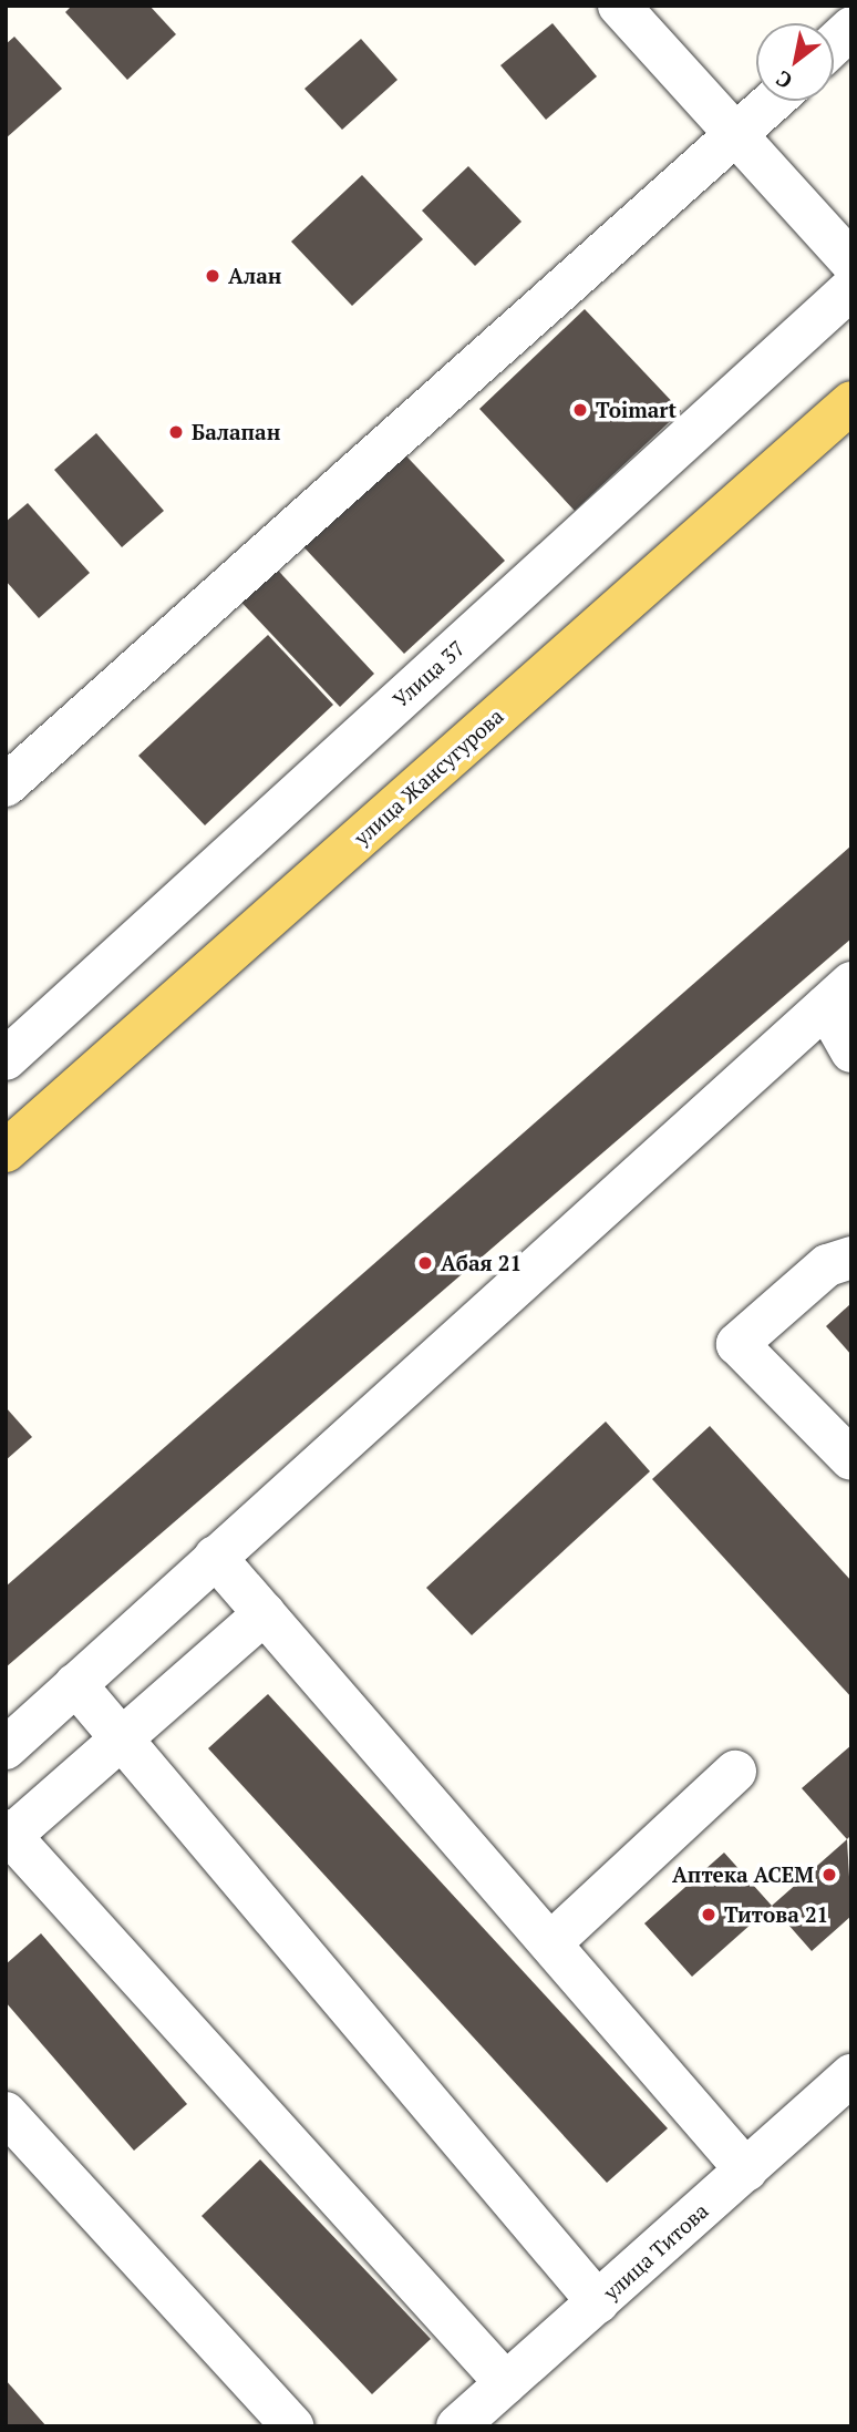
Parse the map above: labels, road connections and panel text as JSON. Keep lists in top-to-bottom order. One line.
{"streets":{"main road":["улица Жансугурова"],"street":["Улица 37","улица Титова"]},"places":["Алан","Toimart","Балапан","Абая 21","Аптека АСЕМ","Титова 21"],"north":"bottom left"}
